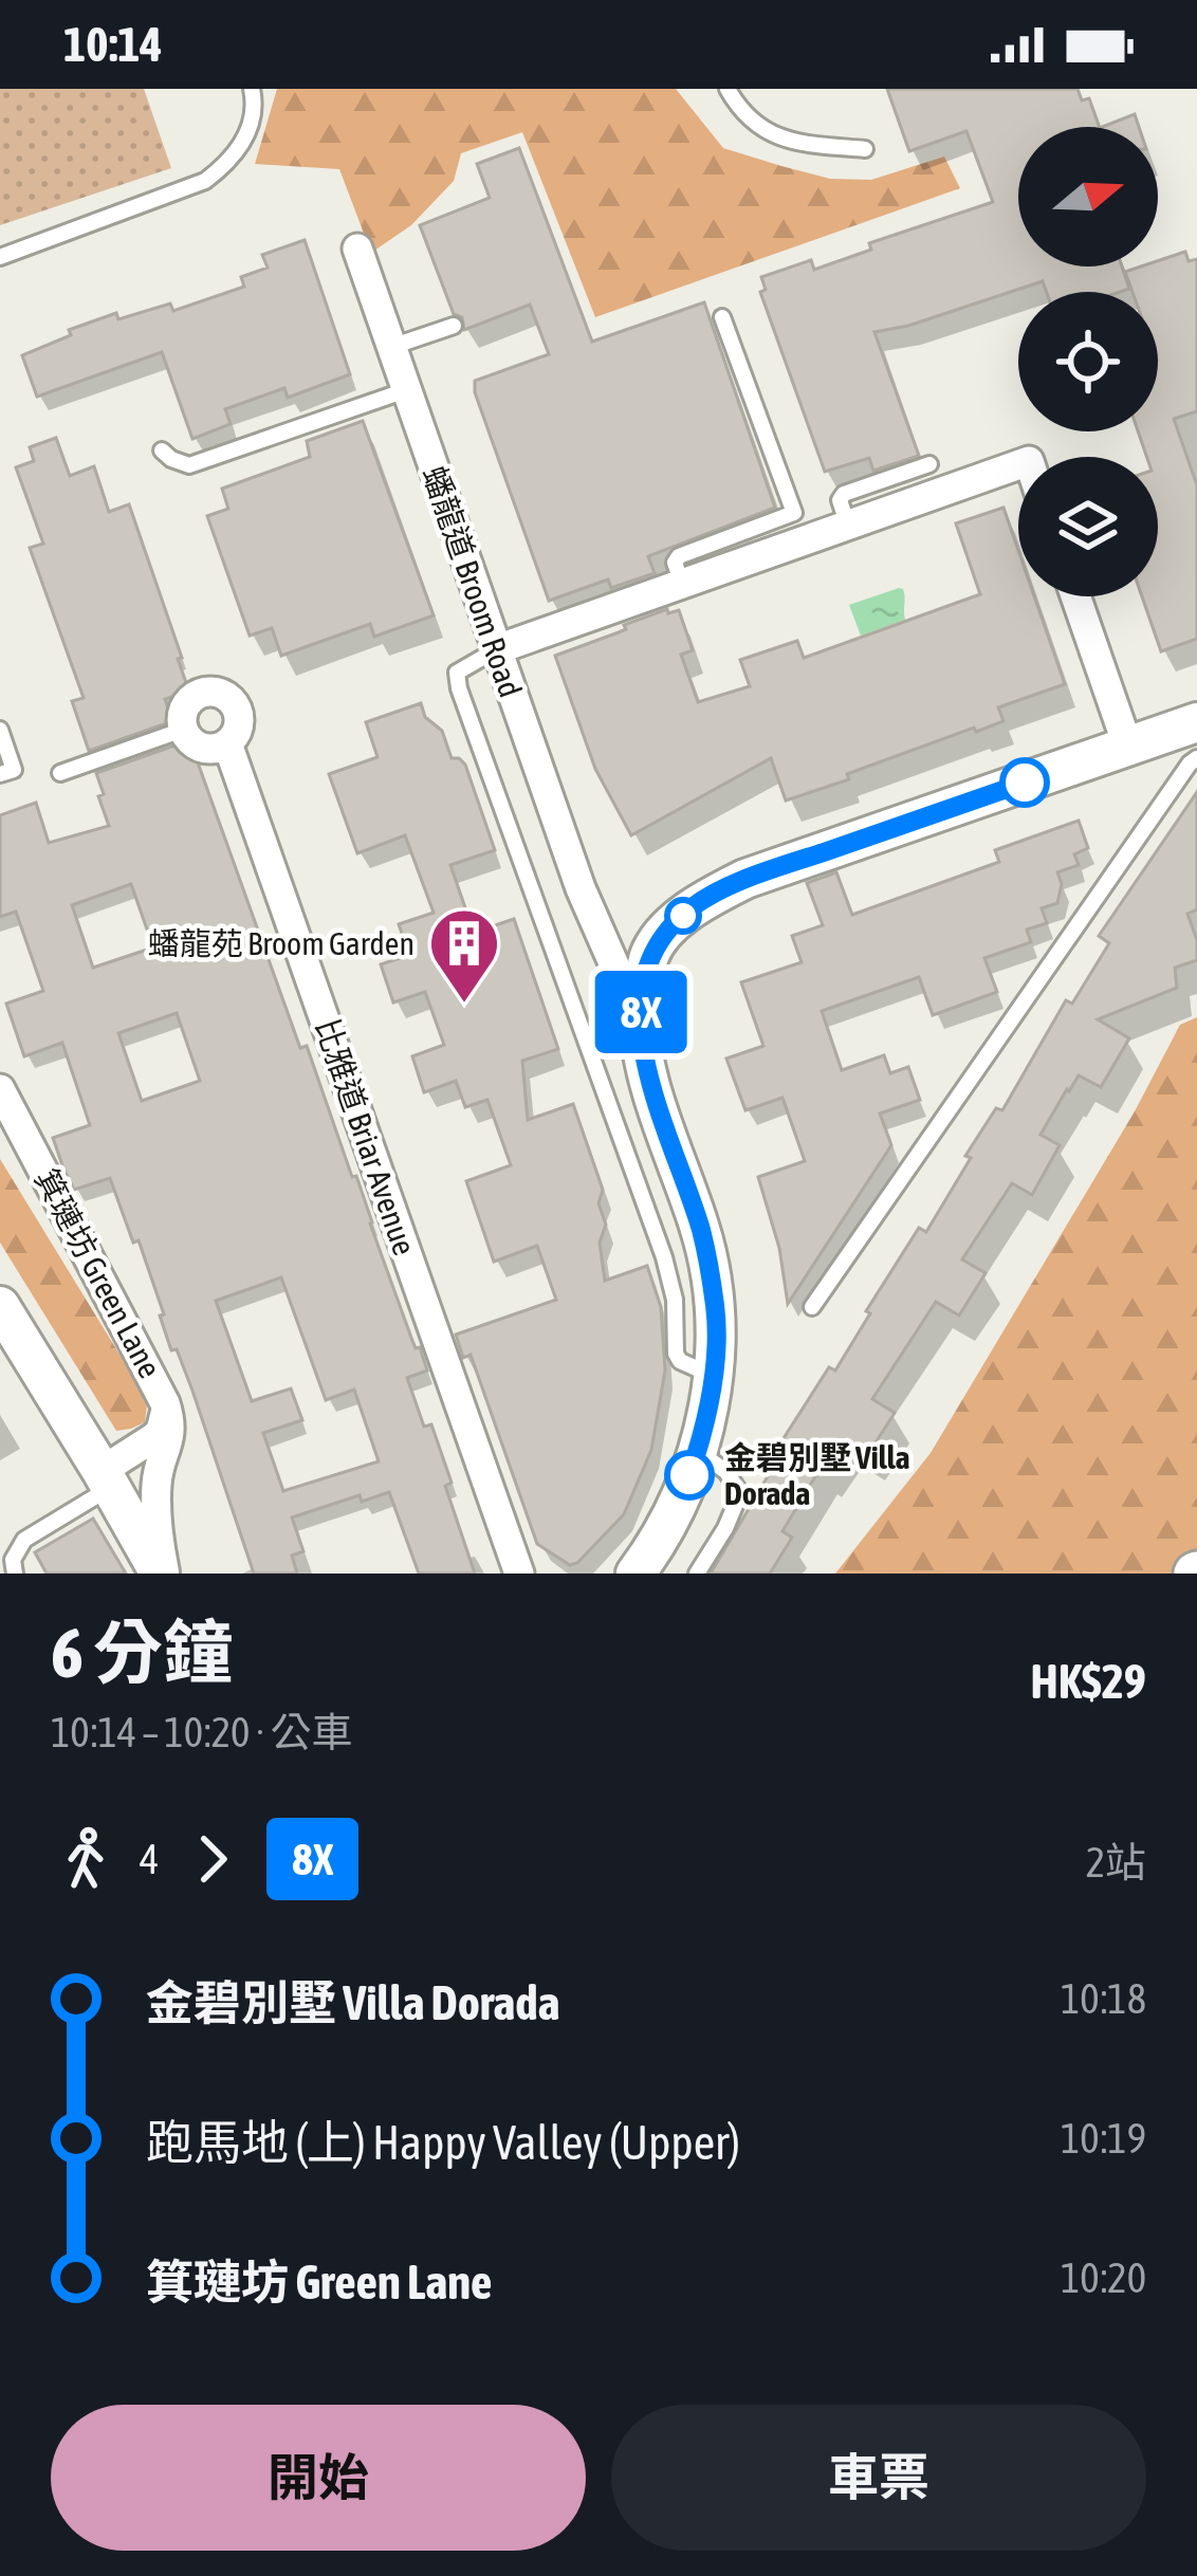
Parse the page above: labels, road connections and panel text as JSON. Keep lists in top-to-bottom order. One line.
{"streets":{"street":["蟠龍道 Broom Road","比雅道 Briar Avenue","箕璉坊 Green Lane"]},"places":{"building":["蟠龍苑 Broom Garden"],"other":["金碧別墅 Villa Dorada"]},"lines":["bus line 8X"],"north":"right","page":{"status":"10:14","on_map":"8X","heading":["6 分鐘","10:14 – 10:20 · 公車","HK$29"],"legs":["4","8X","2站"],"list":[{"name":"金碧別墅 Villa Dorada","value":"10:18"},{"name":"跑馬地 (上) Happy Valley (Upper)","value":"10:19"},{"name":"箕璉坊 Green Lane","value":"10:20"}],"buttons":["開始","車票"]}}
